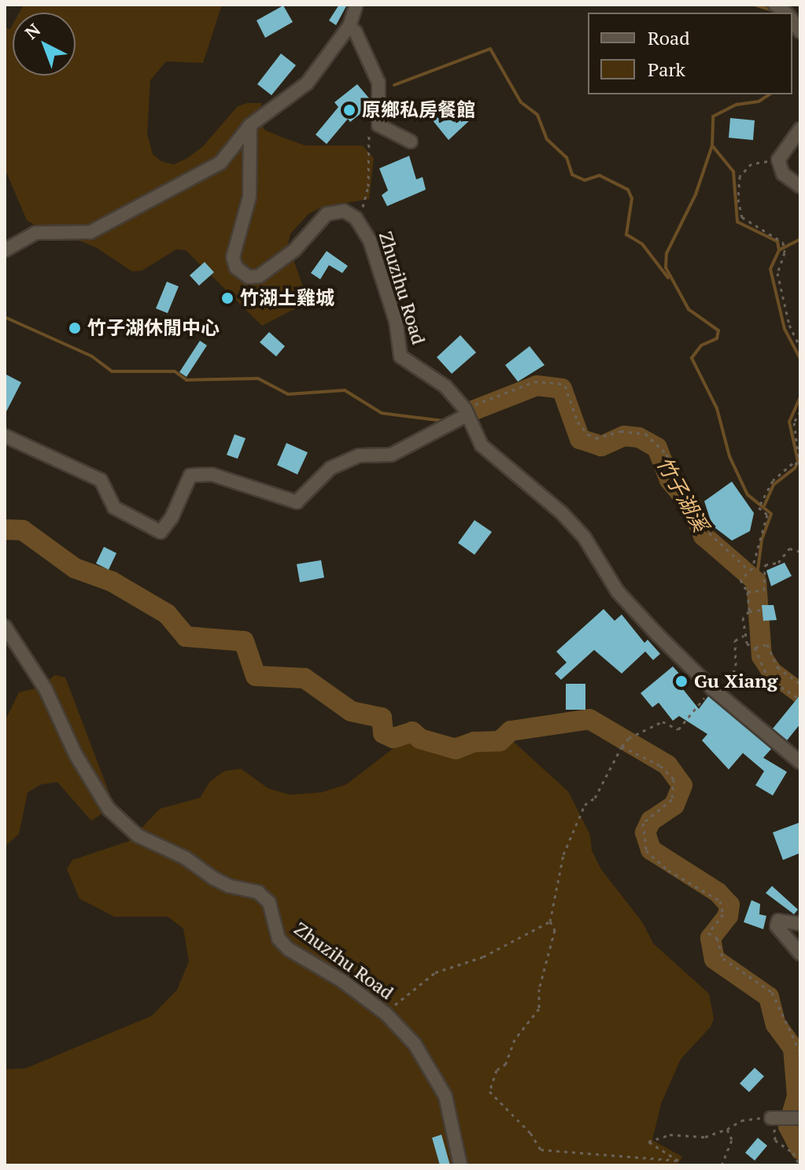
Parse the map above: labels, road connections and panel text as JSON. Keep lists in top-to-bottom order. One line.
{"streets":{"street":["Zhuzihu Road"]},"water":["竹子湖溪"],"places":["原鄉私房餐館","竹湖土雞城","竹子湖休閒中心","Gu Xiang"],"legend":["Road","Park"],"north":"top left"}
